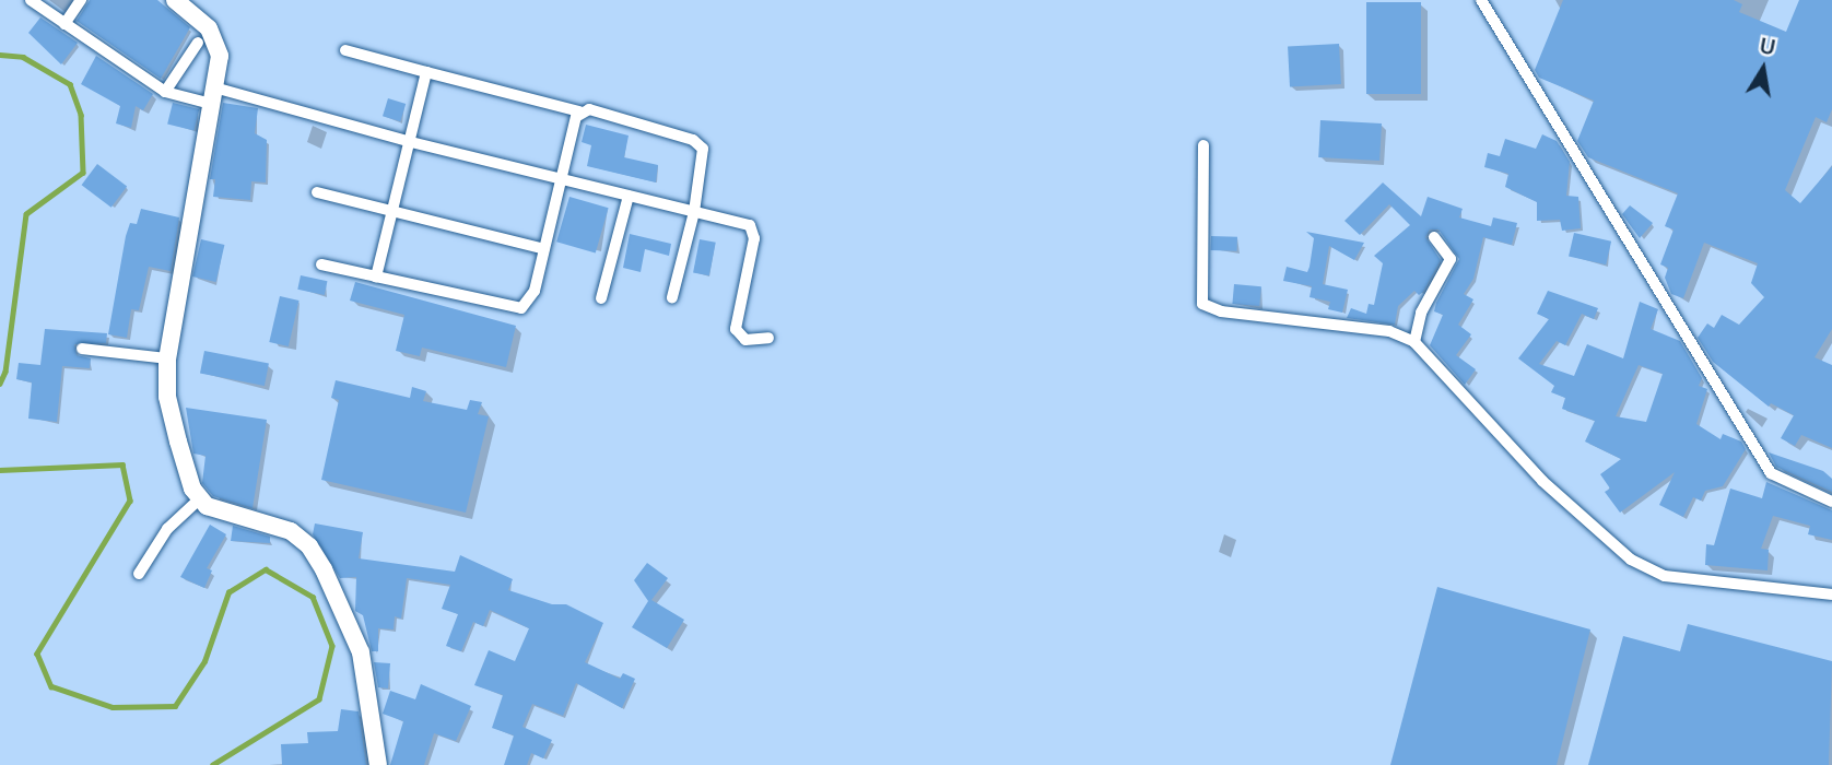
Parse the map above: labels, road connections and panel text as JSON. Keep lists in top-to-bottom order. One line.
{"north":"top"}
